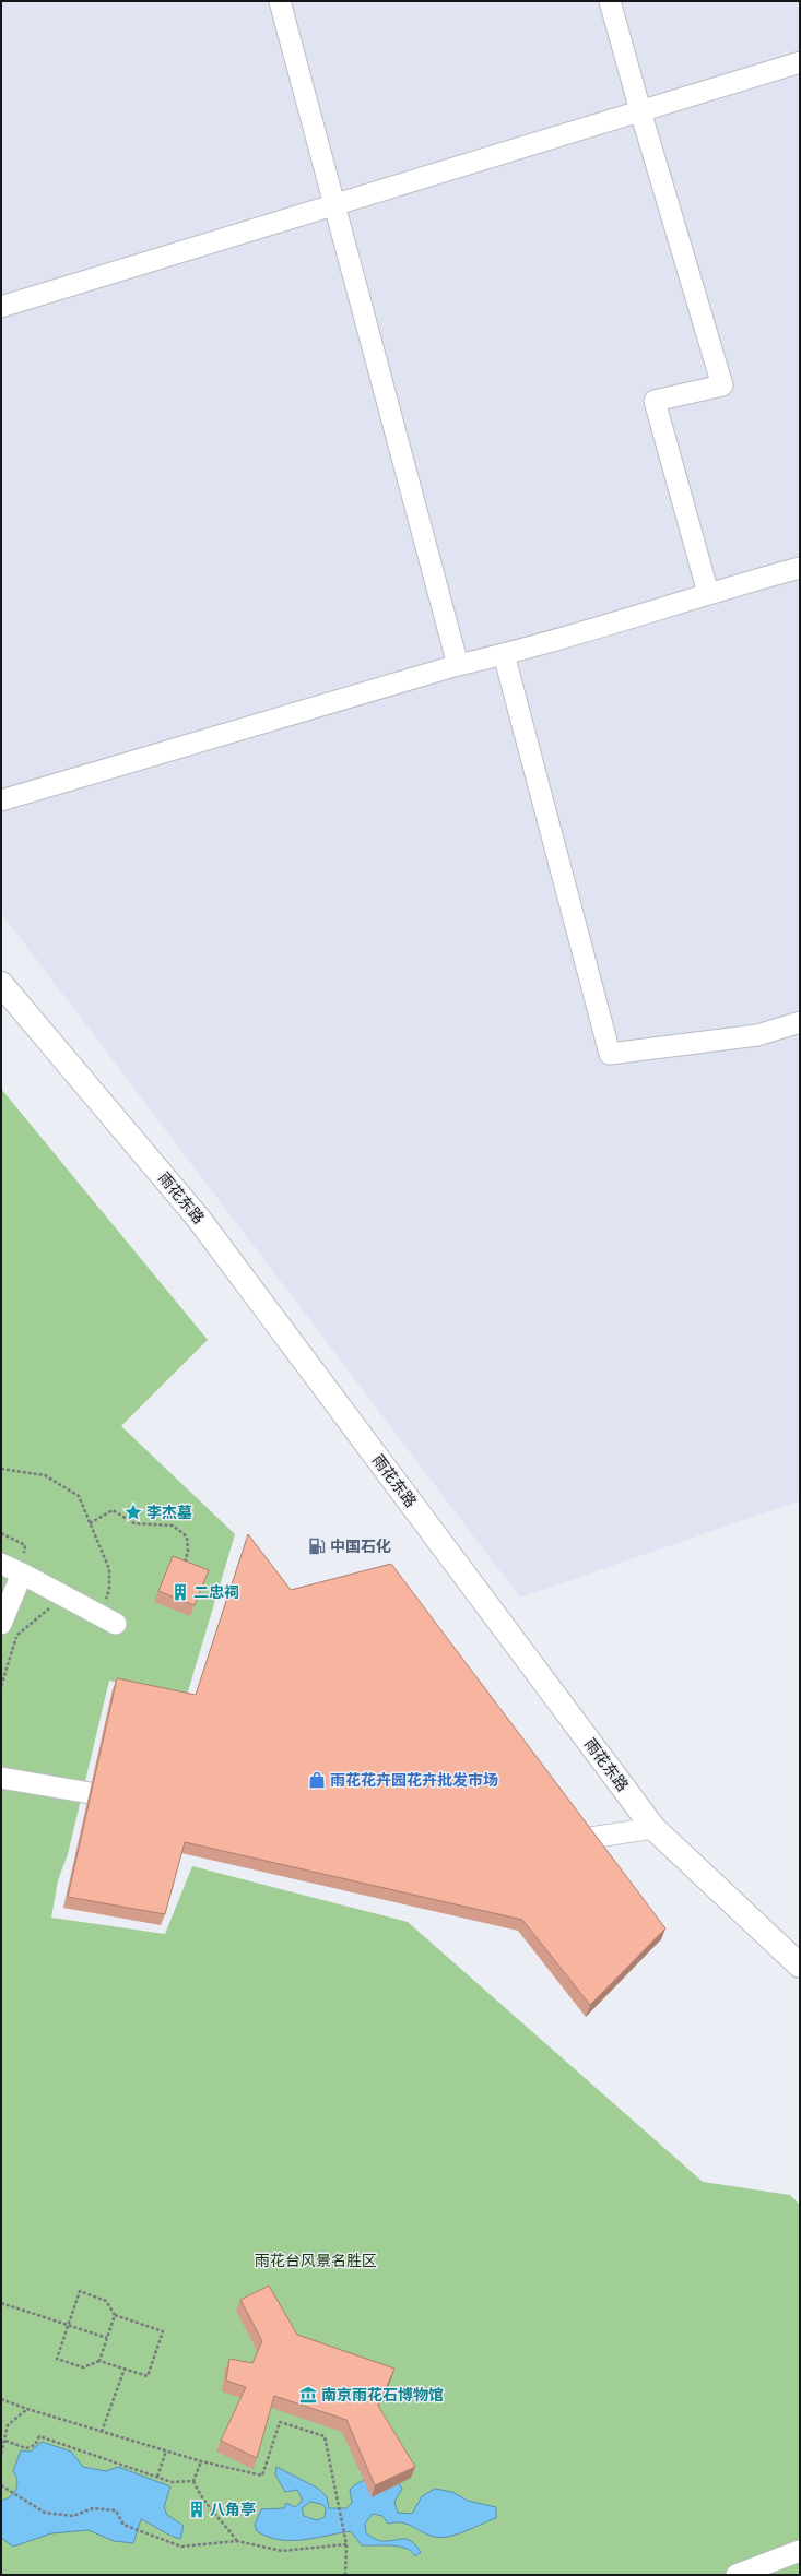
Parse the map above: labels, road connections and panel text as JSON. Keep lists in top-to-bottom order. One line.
{"streets":{"main road":["雨花东路"]},"parks":["雨花台风景名胜区"],"places":{"place":["李杰墓"],"fuel station":["中国石化"],"building":["二忠祠","八角亭"],"shop":["雨花花卉园花卉批发市场"],"museum":["南京雨花石博物馆"]}}
